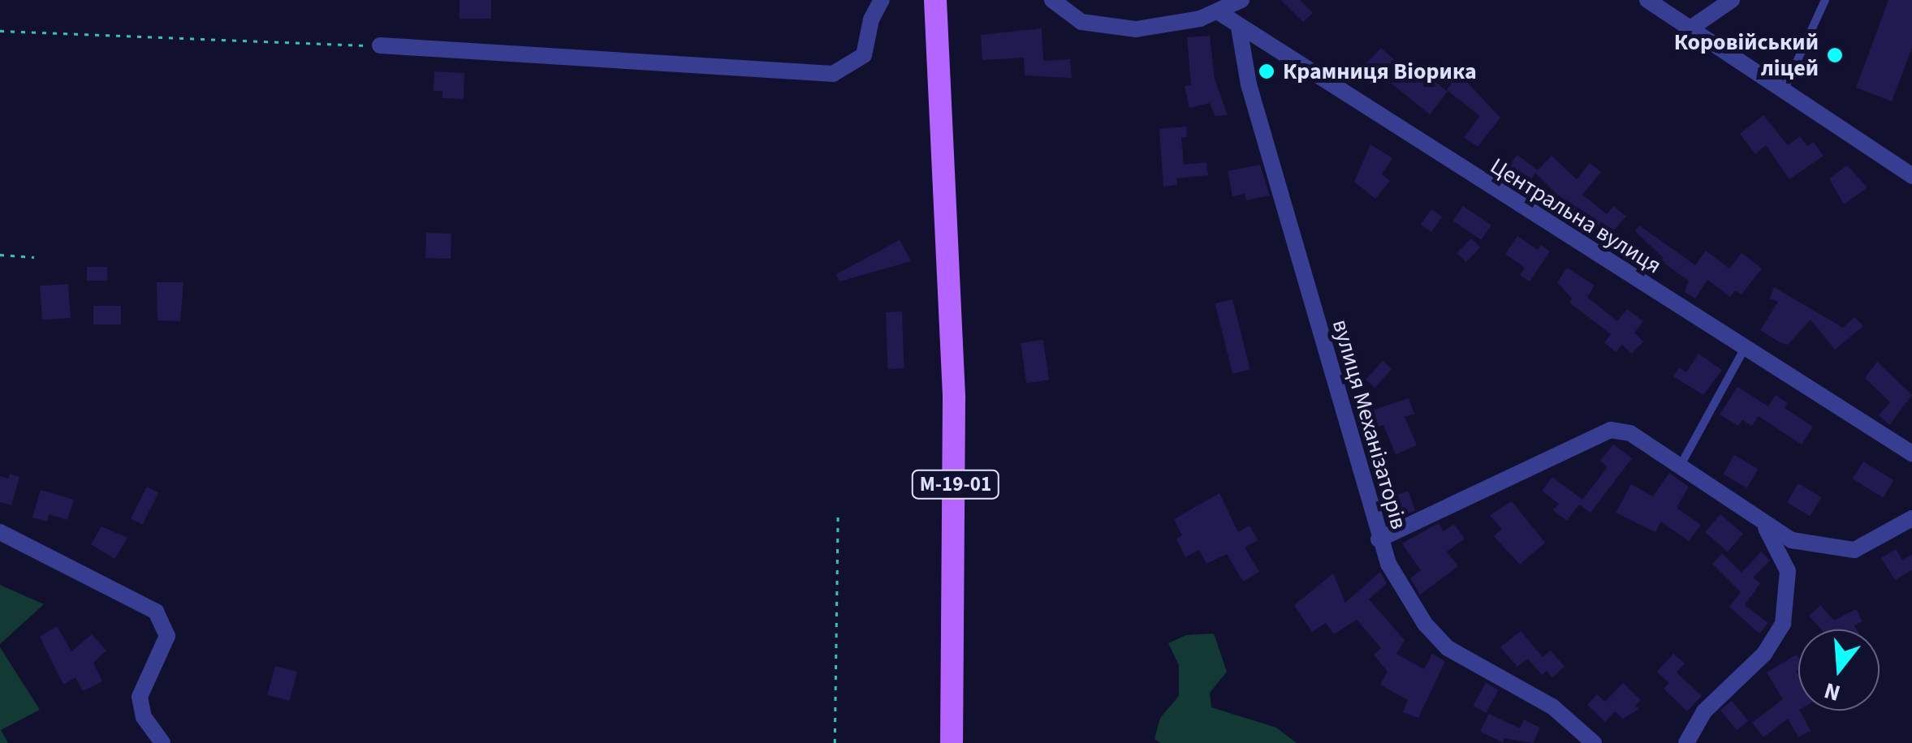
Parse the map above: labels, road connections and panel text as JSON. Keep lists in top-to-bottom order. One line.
{"streets":{"main road":["М-19-01"],"street":["Центральна вулиця","вулиця Механізаторів"]},"crossings":[["Центральна вулиця","вулиця Механізаторів"]],"places":["Коровійський ліцей","Крамниця Віорика"],"north":"bottom"}
